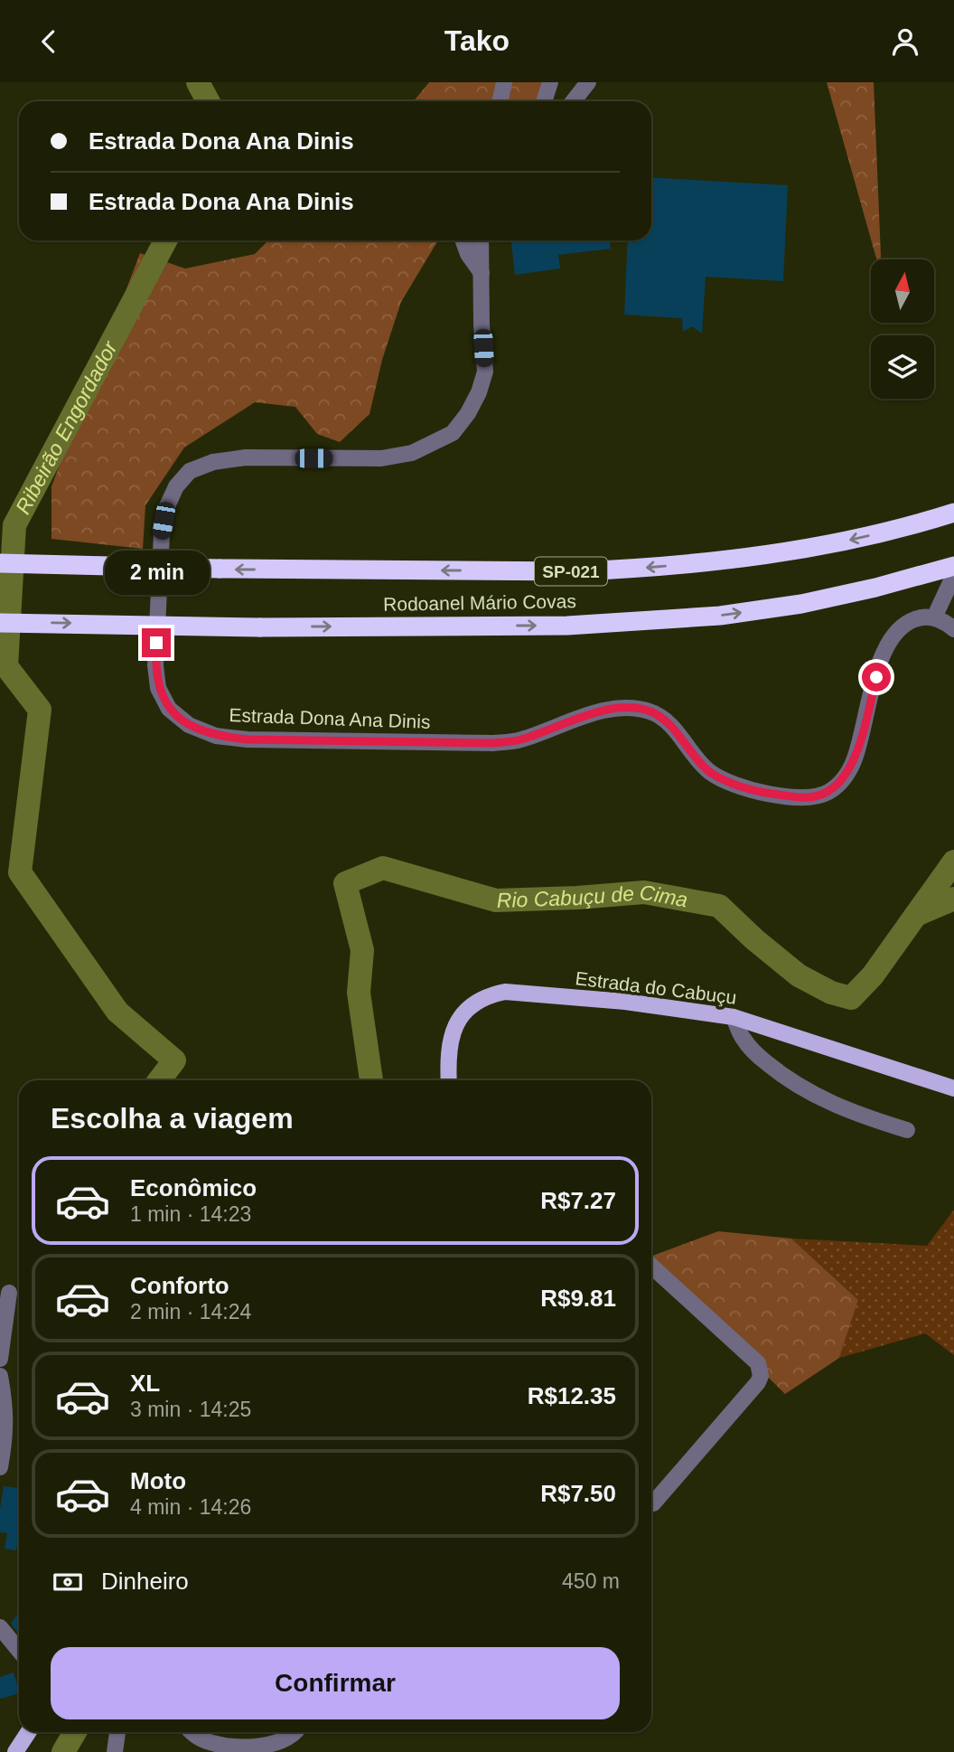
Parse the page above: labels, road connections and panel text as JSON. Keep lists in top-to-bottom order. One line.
{"streets":{"highway":["SP-021","Rodoanel Mário Covas"],"main road":["Estrada do Cabuçu"],"street":["Estrada Dona Ana Dinis"]},"water":["Ribeirão Engordador","Rio Cabuçu de Cima"],"north":"top","page":{"header":"Tako","banner":["Estrada Dona Ana Dinis","Estrada Dona Ana Dinis"],"bubble":"2 min","heading":"Escolha a viagem","list":[{"name":"Econômico","note":"1 min · 14:23","value":"R$7.27"},{"name":"Conforto","note":"2 min · 14:24","value":"R$9.81"},{"name":"XL","note":"3 min · 14:25","value":"R$12.35"},{"name":"Moto","note":"4 min · 14:26","value":"R$7.50"}],"pay":["Dinheiro","450 m"],"buttons":"Confirmar"}}
